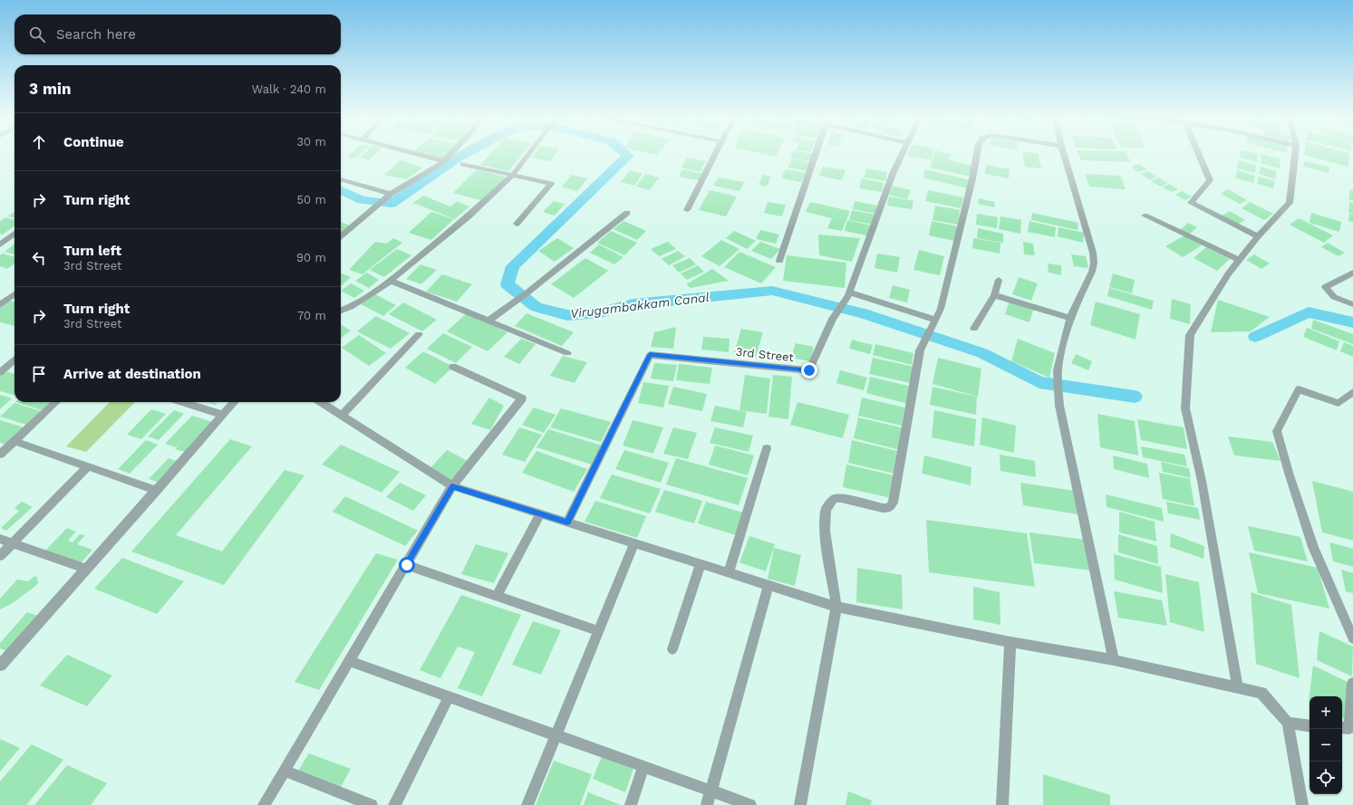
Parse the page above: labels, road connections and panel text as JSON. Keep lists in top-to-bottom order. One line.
{"streets":{"street":["3rd Street"]},"water":["Virugambakkam Canal"],"page":{"search":"Search here","heading":["3 min","Walk · 240 m"],"list":[["Continue","30 m"],["Turn right","50 m"],["Turn left","3rd Street","90 m"],["Turn right","3rd Street","70 m"],"Arrive at destination"],"map_buttons":["+","−"]}}
